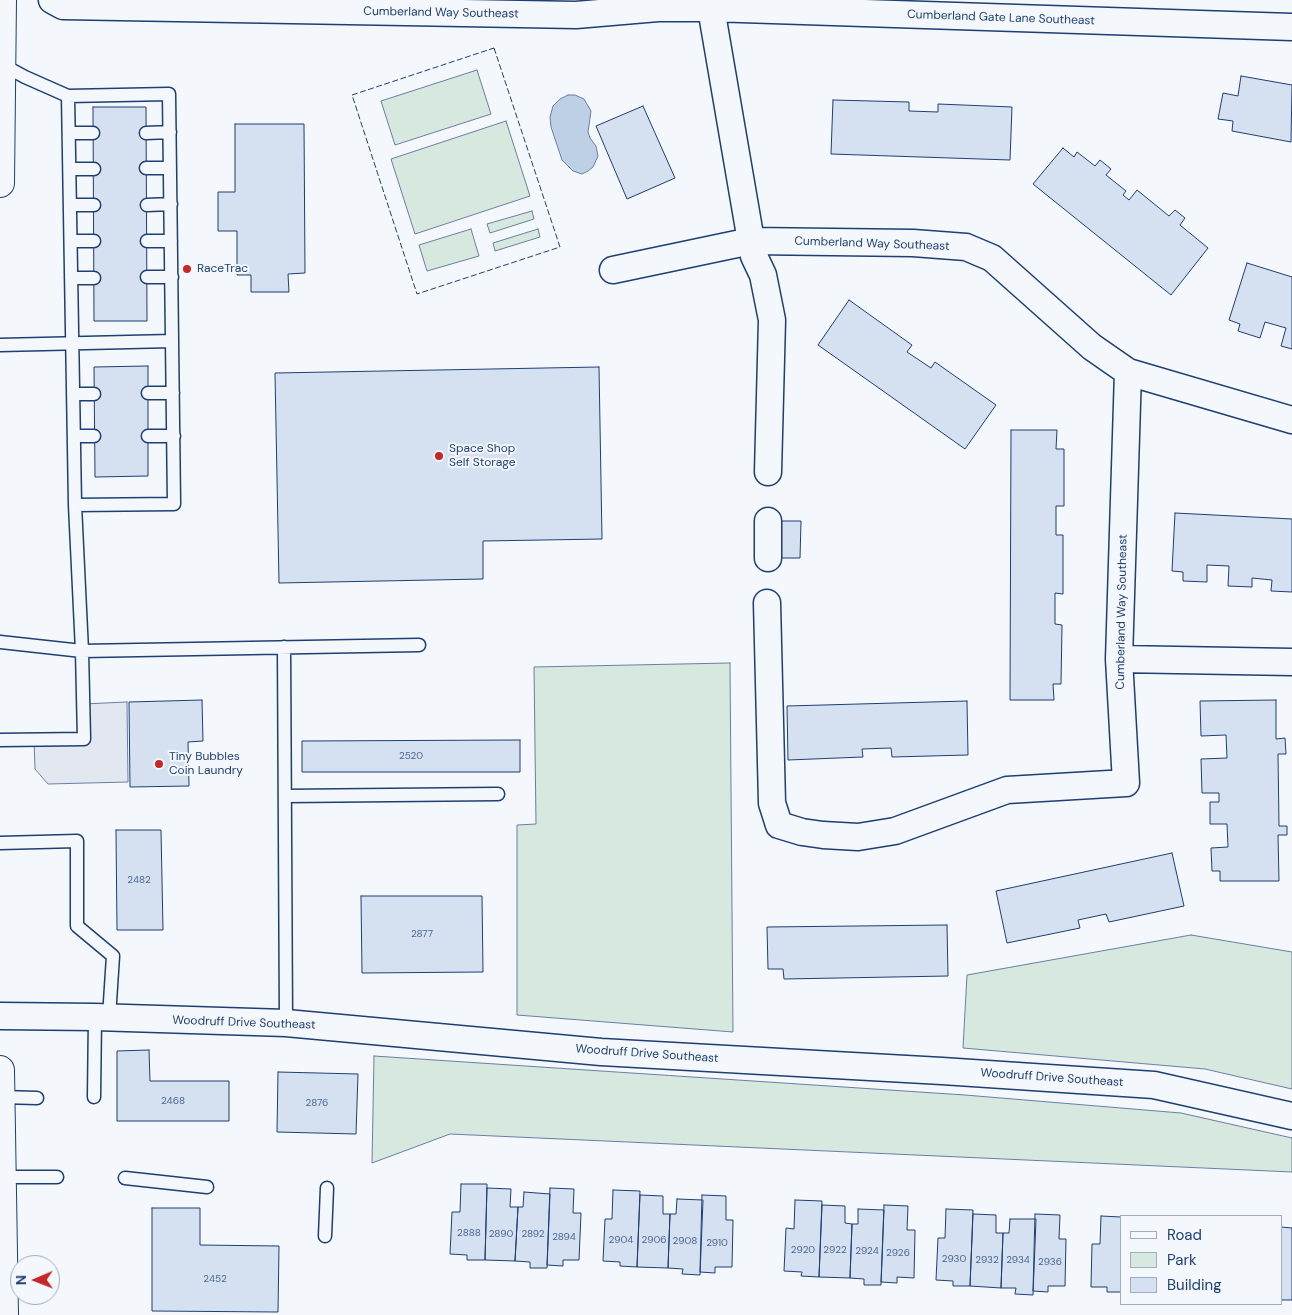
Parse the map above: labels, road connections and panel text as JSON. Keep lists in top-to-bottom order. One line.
{"streets":{"street":["Cumberland Way Southeast","Cumberland Gate Lane Southeast","Woodruff Drive Southeast"]},"crossings":[["Cumberland Way Southeast","Cumberland Gate Lane Southeast"]],"places":["RaceTrac","Space Shop Self Storage","Tiny Bubbles Coin Laundry"],"house_numbers":["2520","2482","2877","2468","2876","2888","2890","2892","2894","2904","2906","2908","2910","2920","2922","2924","2926","2930","2932","2934","2936","2452"],"legend":["Road","Park","Building"],"north":"left"}
